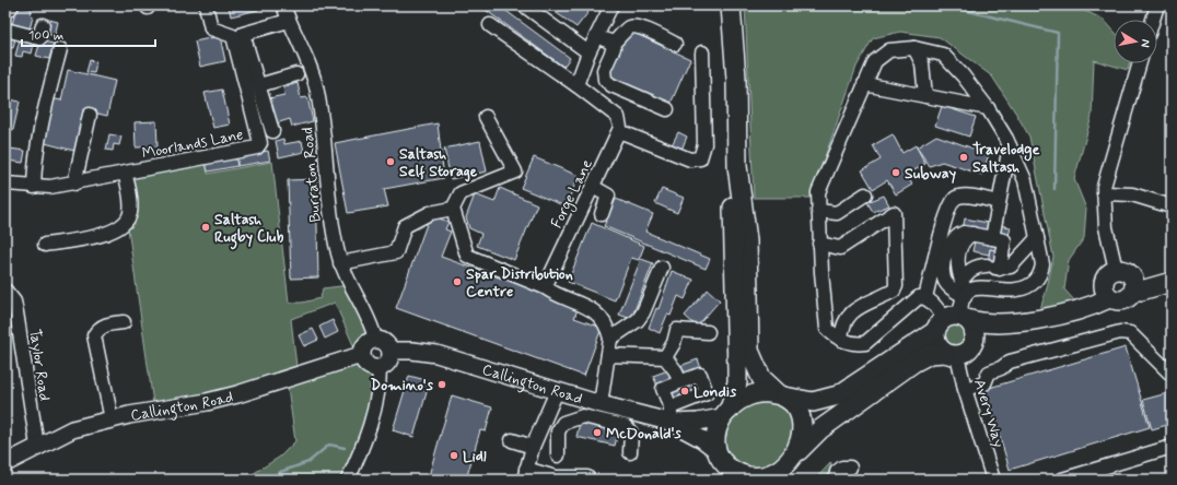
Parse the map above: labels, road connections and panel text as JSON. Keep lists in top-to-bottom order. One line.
{"streets":{"main road":["Callington Road"],"street":["Moorlands Lane","Burraton Road","Forge Lane","Taylor Road","Avery Way"]},"crossings":[["Burraton Road","Callington Road"],["Taylor Road","Callington Road"]],"places":["Travelodge Saltash","Saltash Self Storage","Subway","Saltash Rugby Club","Spar Distribution Centre","Domino's","Londis","McDonald's","Lidl"],"scale_bar":"100 m","north":"right"}
